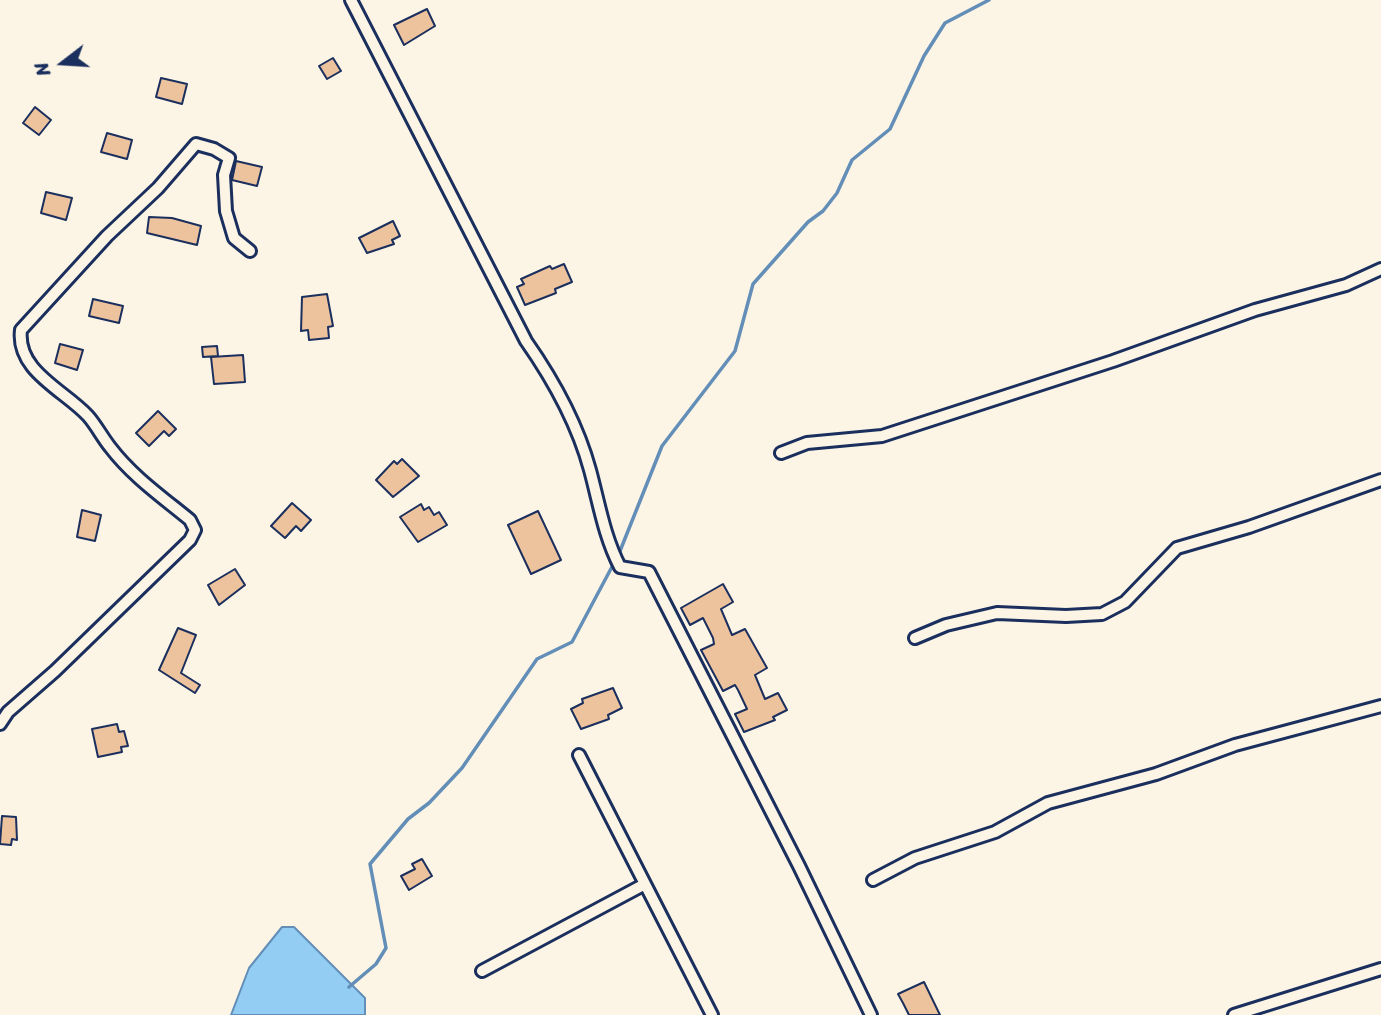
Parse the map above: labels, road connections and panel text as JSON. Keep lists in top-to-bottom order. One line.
{"north":"left"}
